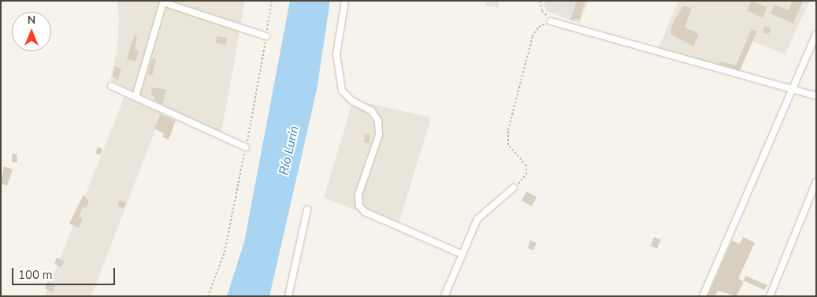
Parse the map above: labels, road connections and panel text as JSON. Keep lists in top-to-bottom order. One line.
{"water":["Río Lurín"],"scale_bar":"100 m","north":"top"}
